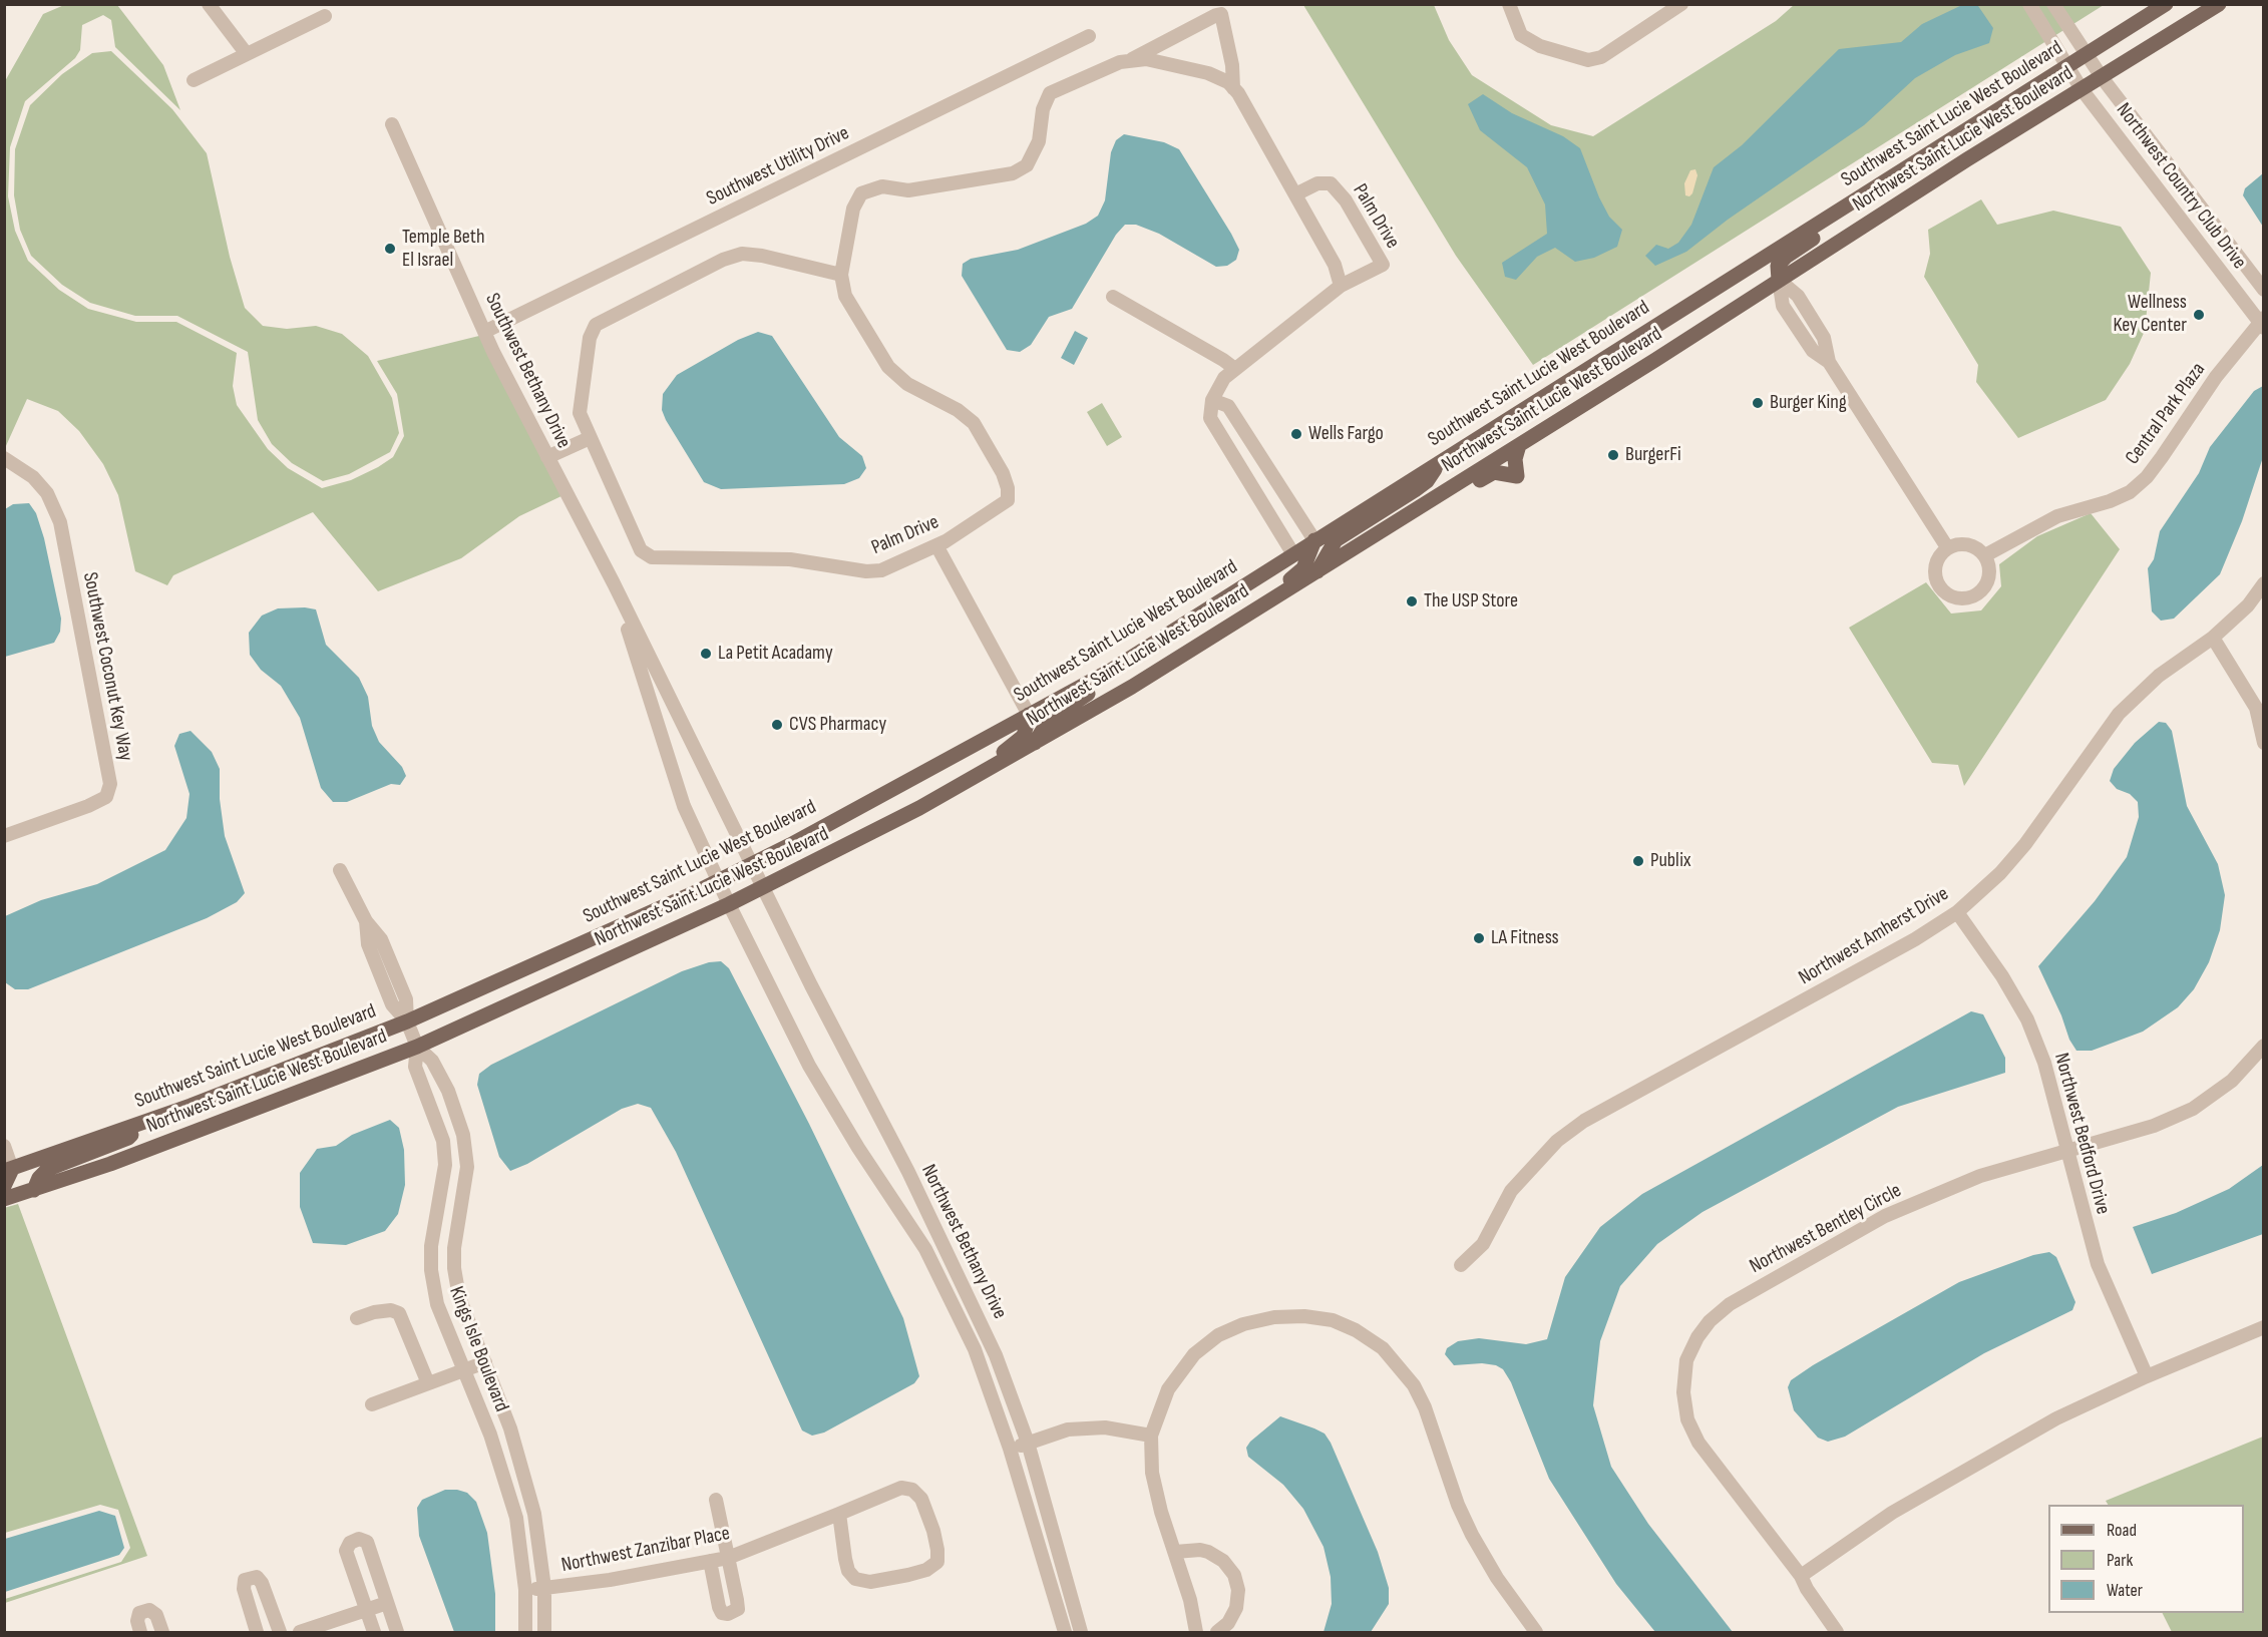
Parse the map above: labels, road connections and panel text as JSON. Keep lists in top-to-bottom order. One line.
{"streets":{"main road":["Southwest Saint Lucie West Boulevard","Northwest Saint Lucie West Boulevard"],"street":["Southwest Utility Drive","Northwest Country Club Drive","Palm Drive","Southwest Bethany Drive","Central Park Plaza","Southwest Coconut Key Way","Northwest Amherst Drive","Northwest Bedford Drive","Northwest Bentley Circle","Northwest Bethany Drive","Kings Isle Boulevard","Northwest Zanzibar Place"]},"crossings":[["Southwest Saint Lucie West Boulevard","Northwest Country Club Drive"],["Southwest Saint Lucie West Boulevard","Southwest Bethany Drive"],["Northwest Saint Lucie West Boulevard","Northwest Country Club Drive"],["Northwest Saint Lucie West Boulevard","Southwest Bethany Drive"],["Northwest Saint Lucie West Boulevard","Northwest Bethany Drive"],["Northwest Saint Lucie West Boulevard","Kings Isle Boulevard"],["Southwest Utility Drive","Southwest Bethany Drive"],["Northwest Country Club Drive","Central Park Plaza"],["Southwest Bethany Drive","Northwest Bethany Drive"],["Northwest Amherst Drive","Northwest Bedford Drive"],["Northwest Bedford Drive","Northwest Bentley Circle"],["Kings Isle Boulevard","Northwest Zanzibar Place"]],"places":["Temple Beth El Israel","Wellness Key Center","Burger King","Wells Fargo","BurgerFi","The USP Store","La Petit Acadamy","CVS Pharmacy","Publix","LA Fitness"],"legend":["Road","Park","Water"]}
